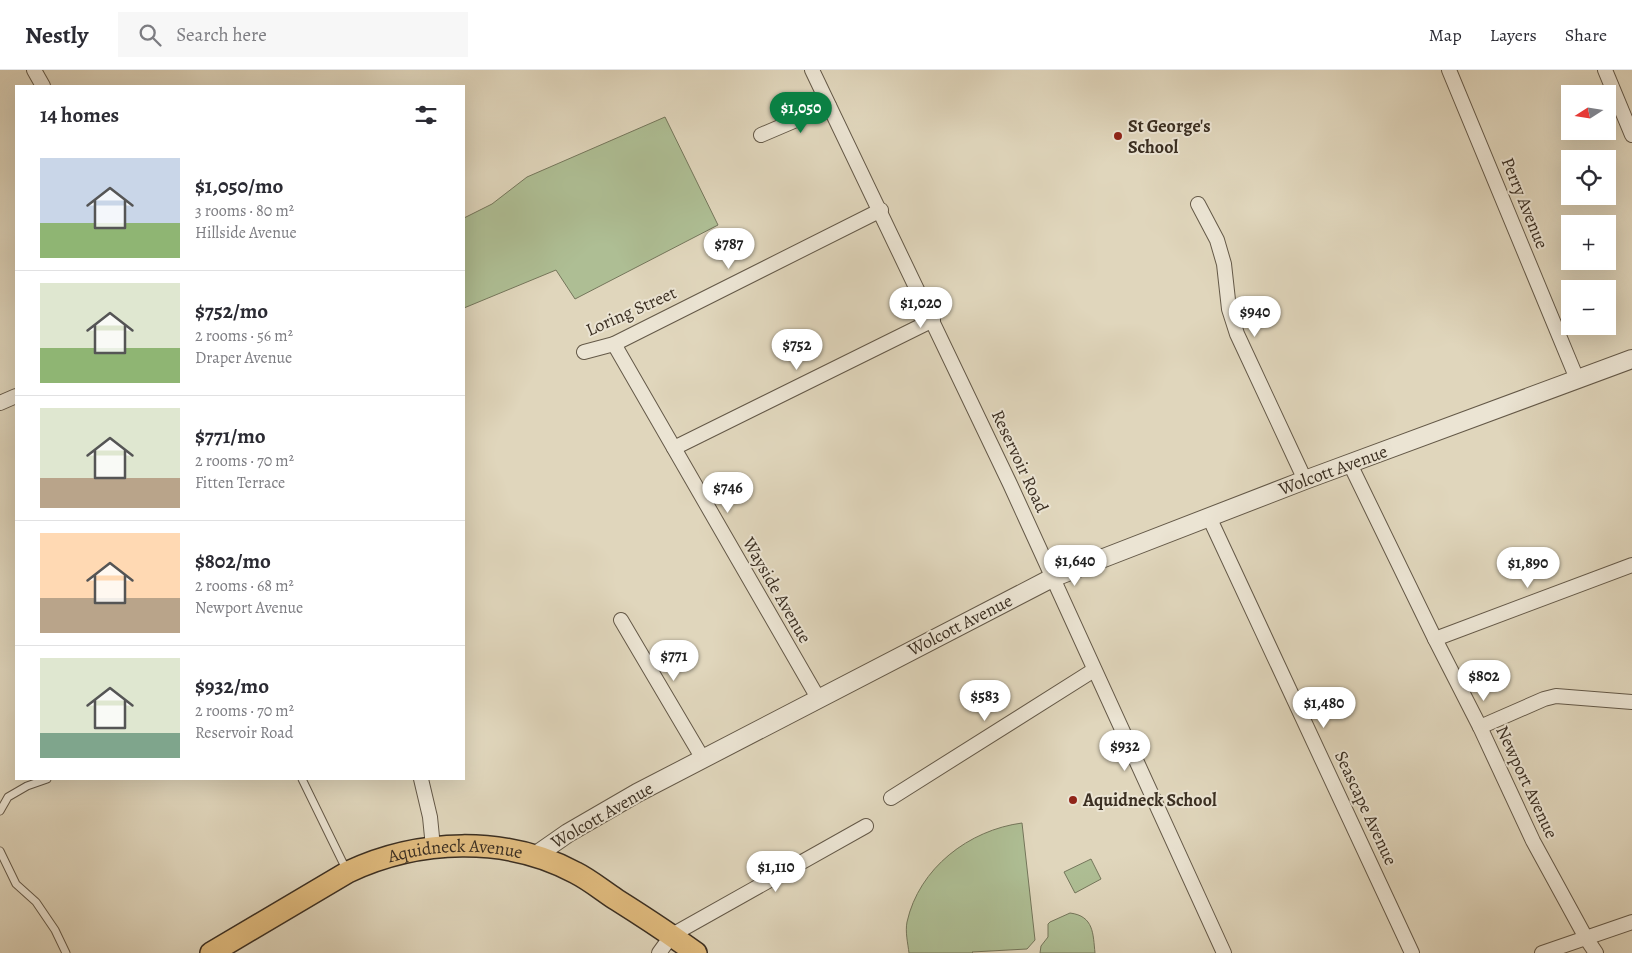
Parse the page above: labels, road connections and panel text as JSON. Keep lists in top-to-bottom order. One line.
{"streets":{"main road":["Aquidneck Avenue"],"street":["Perry Avenue","Loring Street","Reservoir Road","Wolcott Avenue","Wayside Avenue","Newport Avenue","Seascape Avenue"]},"crossings":[["Perry Avenue","Wolcott Avenue"],["Loring Street","Reservoir Road"],["Loring Street","Wayside Avenue"],["Reservoir Road","Wolcott Avenue"],["Wolcott Avenue","Wayside Avenue"],["Wolcott Avenue","Newport Avenue"],["Wolcott Avenue","Seascape Avenue"],["Wolcott Avenue","Aquidneck Avenue"]],"places":["St George's School","Aquidneck School"],"north":"left","page":{"header":"Nestly","search":"Search here","nav":["Map","Layers","Share"],"map_buttons":["+","−"],"heading":"14 homes","price":["$1,050","$787","$1,020","$940","$752","$746","$1,640","$1,890","$771","$802","$583","$1,480","$932","$1,110"],"list":[{"name":"$1,050/mo","note":"3 rooms · 80 m² · Hillside Avenue"},{"name":"$752/mo","note":"2 rooms · 56 m² · Draper Avenue"},{"name":"$771/mo","note":"2 rooms · 70 m² · Fitten Terrace"},{"name":"$802/mo","note":"2 rooms · 68 m² · Newport Avenue"},{"name":"$932/mo","note":"2 rooms · 70 m² · Reservoir Road"}]}}
